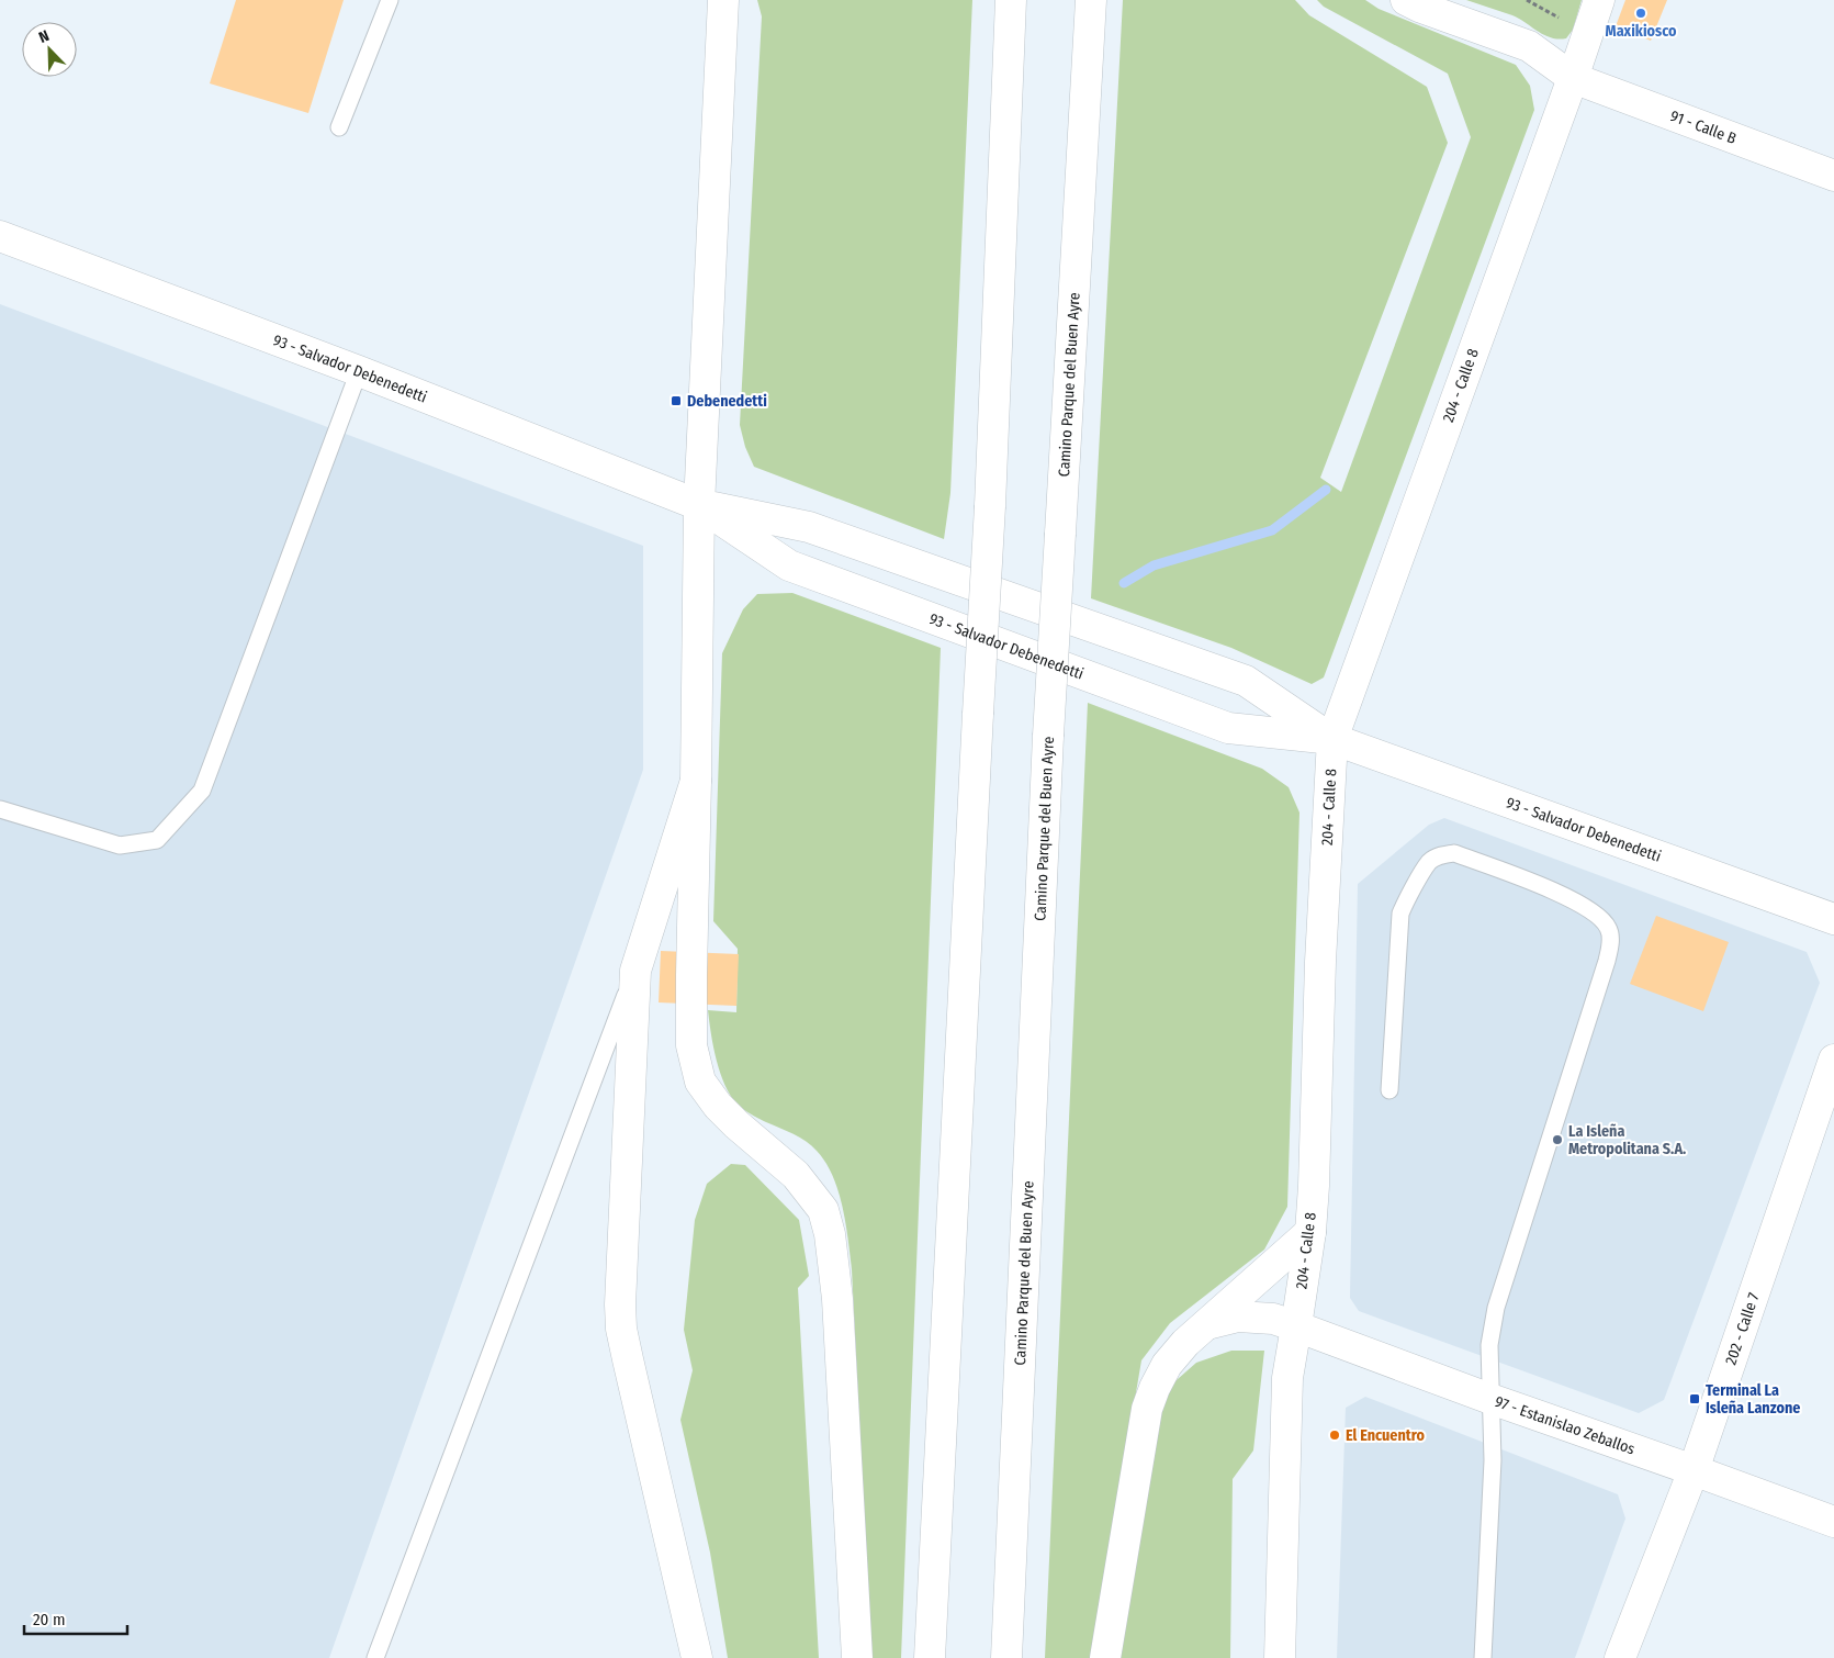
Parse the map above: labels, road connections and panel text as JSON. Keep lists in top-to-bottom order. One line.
{"streets":{"main road":["91 - Calle B","93 - Salvador Debenedetti","Camino Parque del Buen Ayre","204 - Calle 8","202 - Calle 7","97 - Estanislao Zeballos"]},"crossings":[["91 - Calle B","204 - Calle 8"],["93 - Salvador Debenedetti","204 - Calle 8"],["204 - Calle 8","97 - Estanislao Zeballos"],["202 - Calle 7","97 - Estanislao Zeballos"]],"places":{"other":["Maxikiosco","La Isleña Metropolitana S.A.","El Encuentro"],"transit":["Debenedetti","Terminal La Isleña Lanzone"]},"scale_bar":"20 m","north":"top left"}
